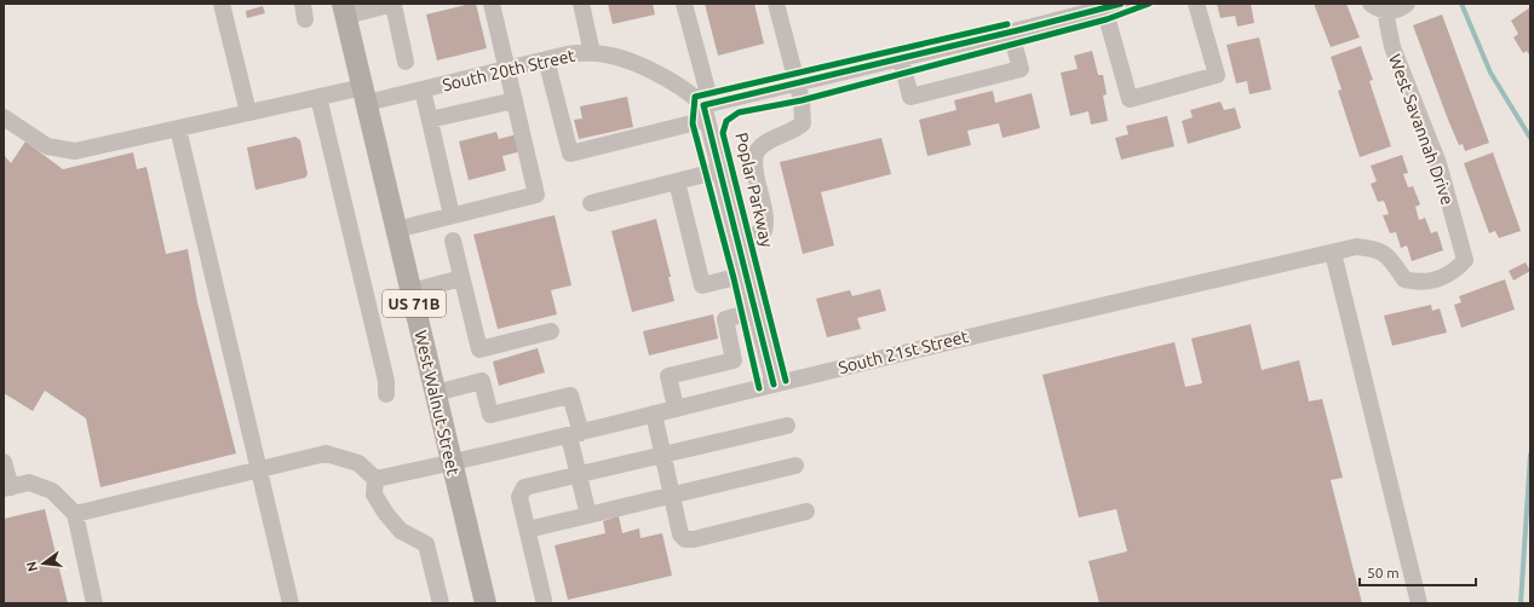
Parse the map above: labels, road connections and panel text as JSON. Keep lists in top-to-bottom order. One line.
{"streets":{"main road":["US 71B","West Walnut Street"],"street":["South 20th Street","West Savannah Drive","South 21st Street"],"cycle path":["Poplar Parkway"]},"crossings":[["South 20th Street","West Walnut Street"],["West Savannah Drive","South 21st Street"],["South 21st Street","West Walnut Street"]],"scale_bar":"50 m","north":"left"}
